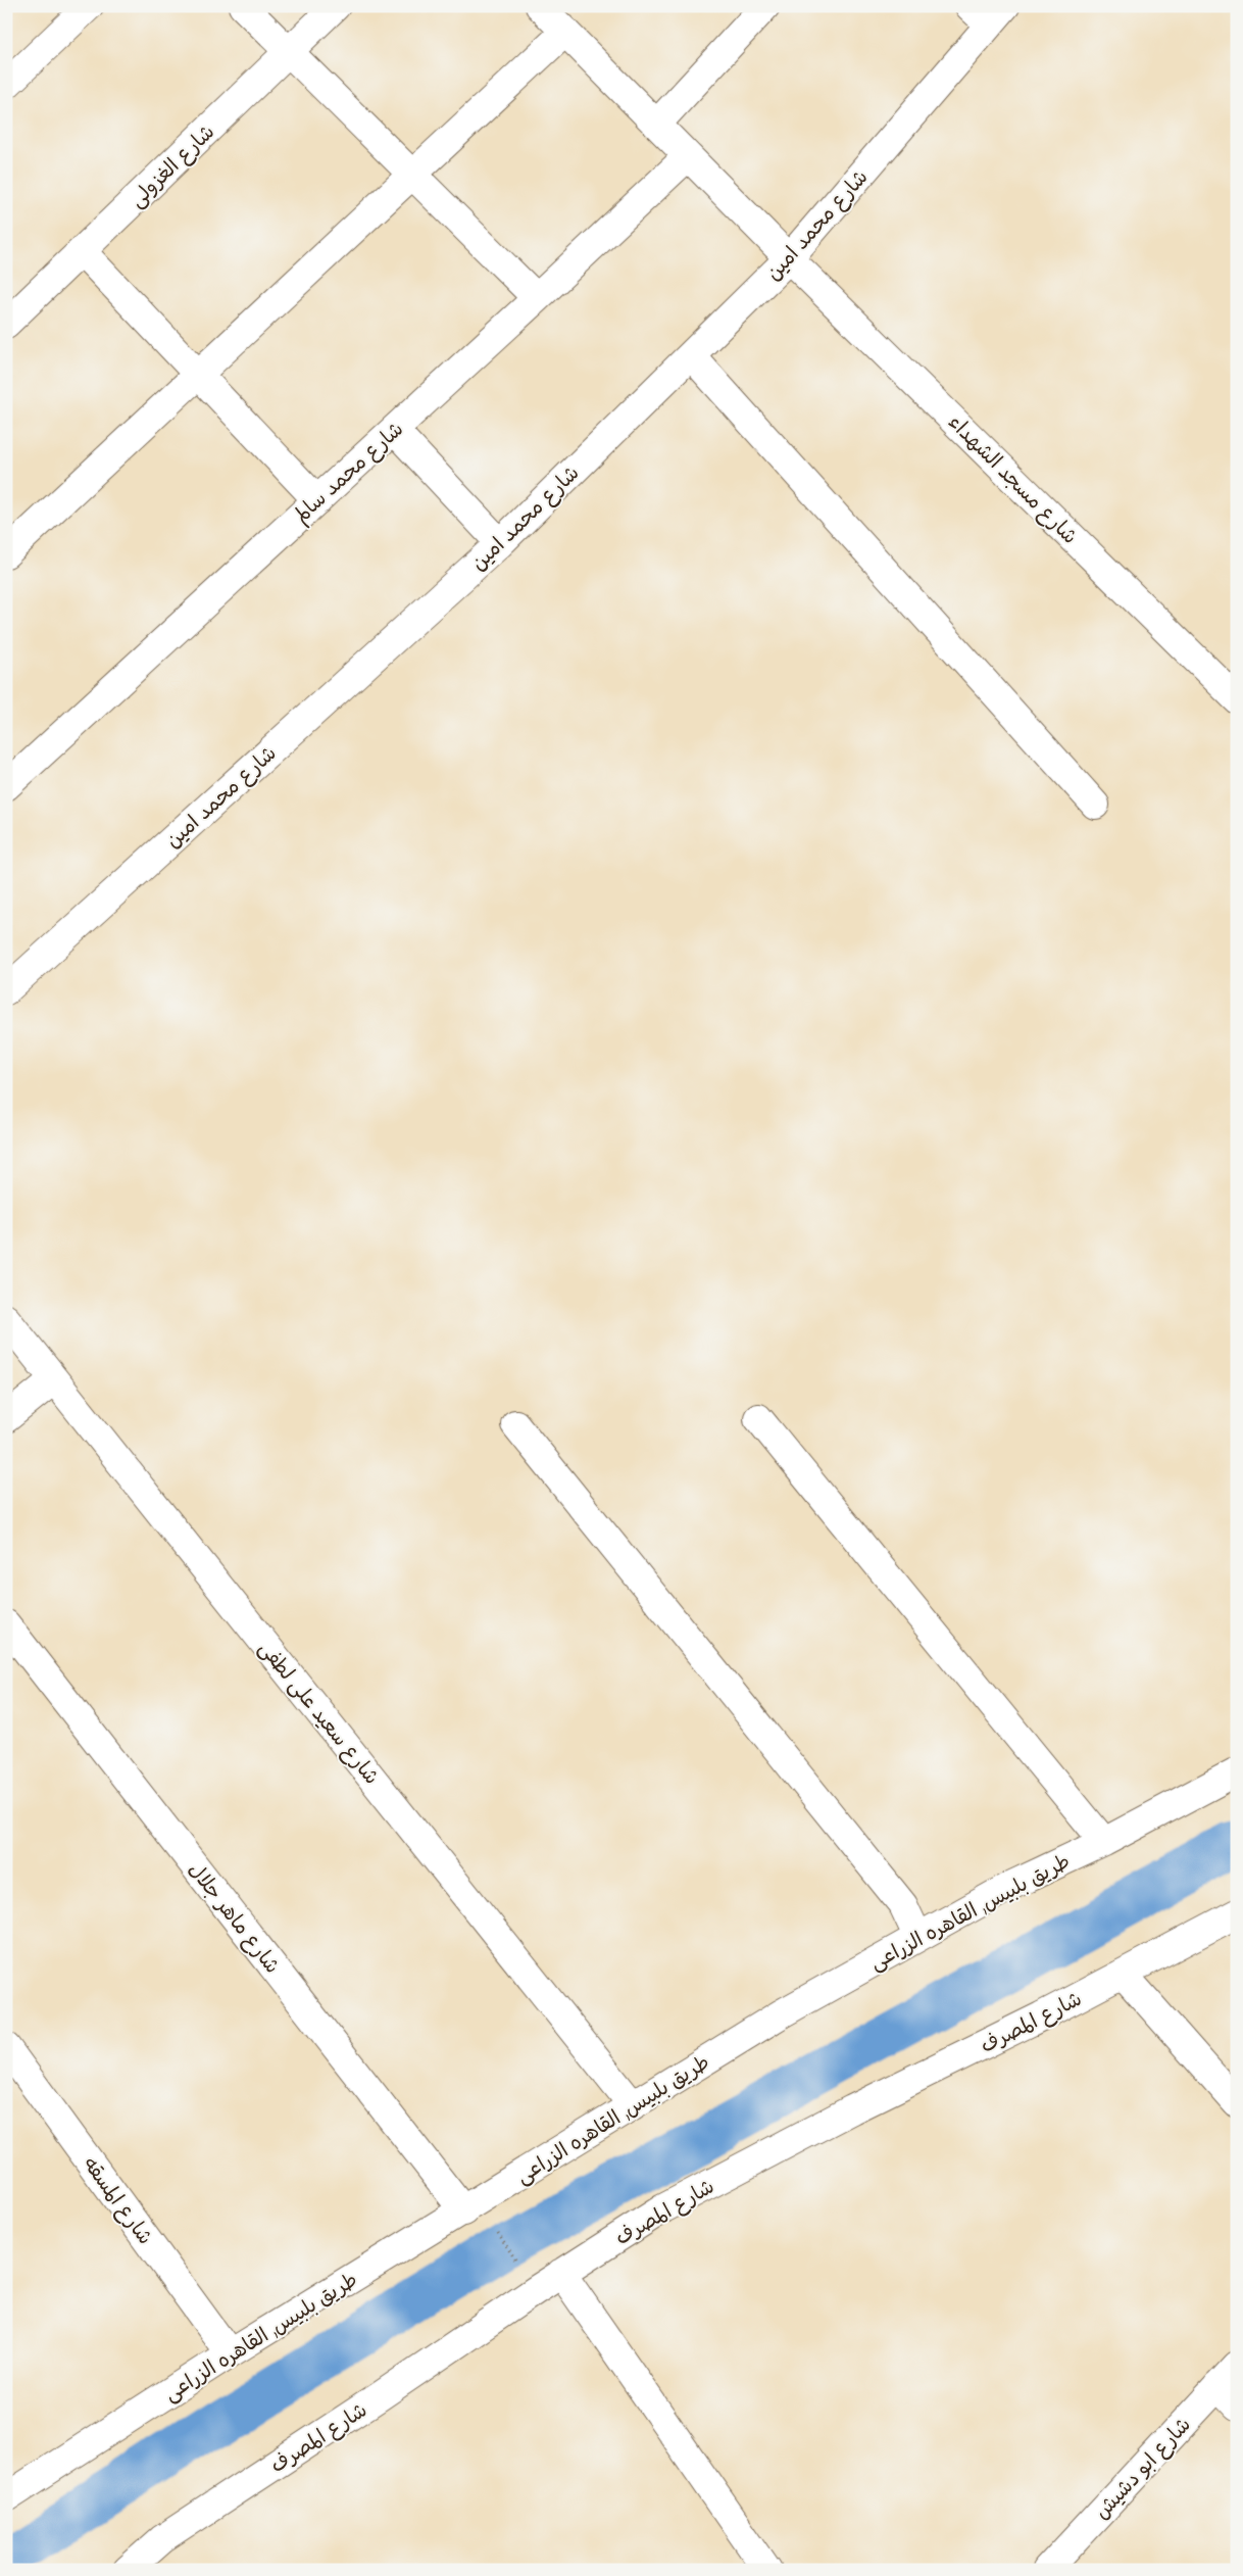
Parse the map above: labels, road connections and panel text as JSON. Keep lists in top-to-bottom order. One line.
{"streets":{"street":["شارع الغزولى","شارع محمد امين","شارع محمد سالم","شارع مسجد الشهداء","شارع سعيد على لطفى","طريق بلبيس, القاهره الزراعى","شارع ماهر جلال","شارع المصرف","شارع المسقه","شارع ابو دشيش"]},"crossings":[["شارع محمد امين","شارع مسجد الشهداء"],["شارع محمد سالم","شارع مسجد الشهداء"],["شارع سعيد على لطفى","طريق بلبيس, القاهره الزراعى"],["طريق بلبيس, القاهره الزراعى","شارع ماهر جلال"],["طريق بلبيس, القاهره الزراعى","شارع المسقه"]]}
